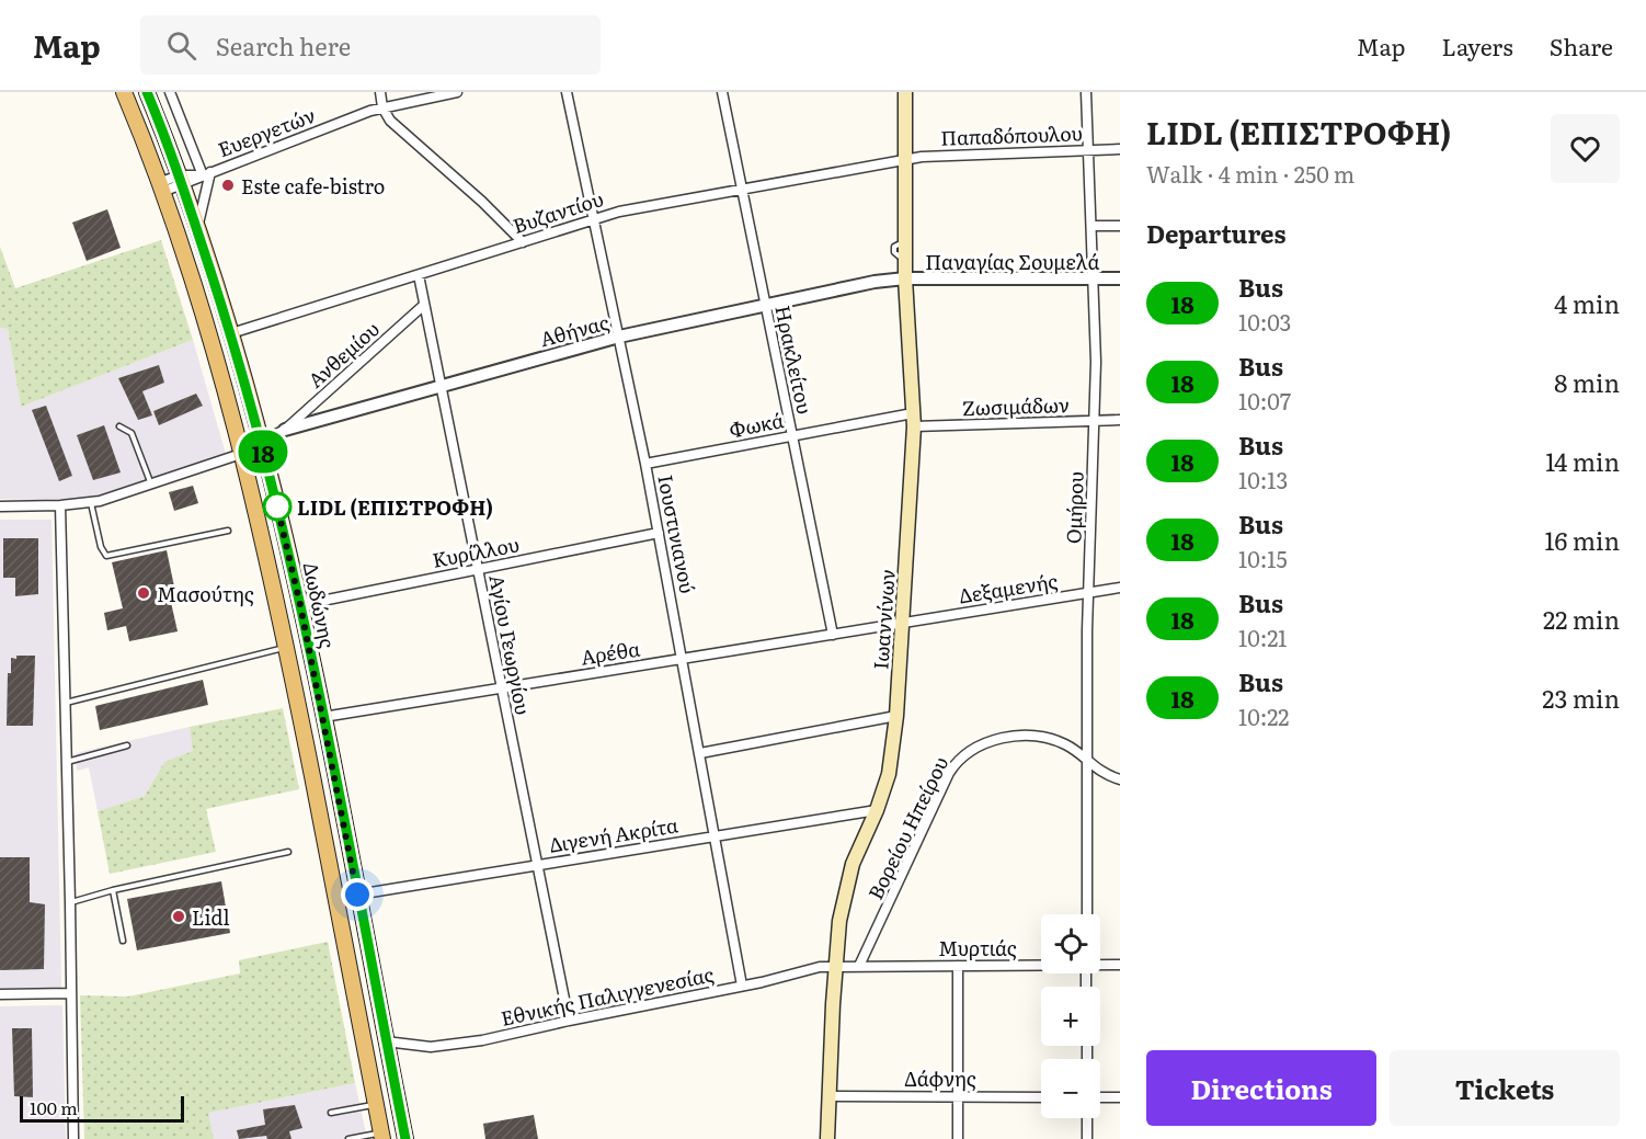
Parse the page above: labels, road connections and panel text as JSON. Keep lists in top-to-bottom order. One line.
{"streets":{"main road":["Δωδώνης","Ιωαννίνων"],"street":["Ευεργετών","Παπαδόπουλου","Βυζαντίου","Παναγίας Σουμελά","Αθήνας","Ανθεμίου","Ηρακλείτου","Ζωσιμάδων","Φωκά","Ομήρου","Ιουστινιανού","Κυρίλλου","Δεξαμενής","Αγίου Γεωργίου","Αρέθα","Βορείου Ηπείρου","Διγενή Ακρίτα","Μυρτιάς","Εθνικής Παλιγγενεσίας","Δάφνης"]},"crossings":[["Ευεργετών","Δωδώνης"],["Παπαδόπουλου","Βυζαντίου"],["Παπαδόπουλου","Ομήρου"],["Παπαδόπουλου","Ιωαννίνων"],["Βυζαντίου","Ηρακλείτου"],["Βυζαντίου","Ιουστινιανού"],["Βυζαντίου","Δωδώνης"],["Βυζαντίου","Ιωαννίνων"],["Βυζαντίου","Αγίου Γεωργίου"],["Παναγίας Σουμελά","Αθήνας"],["Παναγίας Σουμελά","Ομήρου"],["Παναγίας Σουμελά","Ιωαννίνων"],["Αθήνας","Ανθεμίου"],["Αθήνας","Ηρακλείτου"],["Αθήνας","Ιουστινιανού"],["Αθήνας","Δωδώνης"],["Αθήνας","Ιωαννίνων"],["Αθήνας","Αγίου Γεωργίου"],["Ανθεμίου","Αγίου Γεωργίου"],["Ηρακλείτου","Φωκά"],["Ηρακλείτου","Αρέθα"],["Ζωσιμάδων","Φωκά"],["Ζωσιμάδων","Ομήρου"],["Ζωσιμάδων","Ιωαννίνων"],["Φωκά","Ιουστινιανού"],["Φωκά","Ιωαννίνων"],["Ομήρου","Δεξαμενής"],["Ομήρου","Βορείου Ηπείρου"],["Ιουστινιανού","Κυρίλλου"],["Ιουστινιανού","Αρέθα"],["Ιουστινιανού","Διγενή Ακρίτα"],["Ιουστινιανού","Εθνικής Παλιγγενεσίας"],["Κυρίλλου","Δωδώνης"],["Κυρίλλου","Αγίου Γεωργίου"],["Δεξαμενής","Ιωαννίνων"],["Δεξαμενής","Αρέθα"],["Δωδώνης","Αρέθα"],["Δωδώνης","Διγενή Ακρίτα"],["Δωδώνης","Εθνικής Παλιγγενεσίας"],["Ιωαννίνων","Αρέθα"],["Ιωαννίνων","Διγενή Ακρίτα"],["Ιωαννίνων","Μυρτιάς"],["Ιωαννίνων","Εθνικής Παλιγγενεσίας"],["Ιωαννίνων","Δάφνης"],["Αγίου Γεωργίου","Αρέθα"],["Αγίου Γεωργίου","Διγενή Ακρίτα"],["Αγίου Γεωργίου","Εθνικής Παλιγγενεσίας"],["Βορείου Ηπείρου","Μυρτιάς"],["Μυρτιάς","Εθνικής Παλιγγενεσίας"]],"places":["Este cafe-bistro","LIDL (ΕΠΙΣΤΡΟΦΗ)","Μασούτης","Lidl"],"lines":["bus line 18"],"scale_bar":"100 m","page":{"header":"Map","search":"Search here","nav":["Map","Layers","Share"],"on_map":"18","heading":[["LIDL (ΕΠΙΣΤΡΟΦΗ)","Walk · 4 min · 250 m"],"Departures"],"list":[{"mark":"18","name":"Bus","note":"10:03","value":"4 min"},{"mark":"18","name":"Bus","note":"10:07","value":"8 min"},{"mark":"18","name":"Bus","note":"10:13","value":"14 min"},{"mark":"18","name":"Bus","note":"10:15","value":"16 min"},{"mark":"18","name":"Bus","note":"10:21","value":"22 min"},{"mark":"18","name":"Bus","note":"10:22","value":"23 min"}],"map_buttons":["+","−"],"buttons":["Directions","Tickets"],"scale":"100 m"}}
